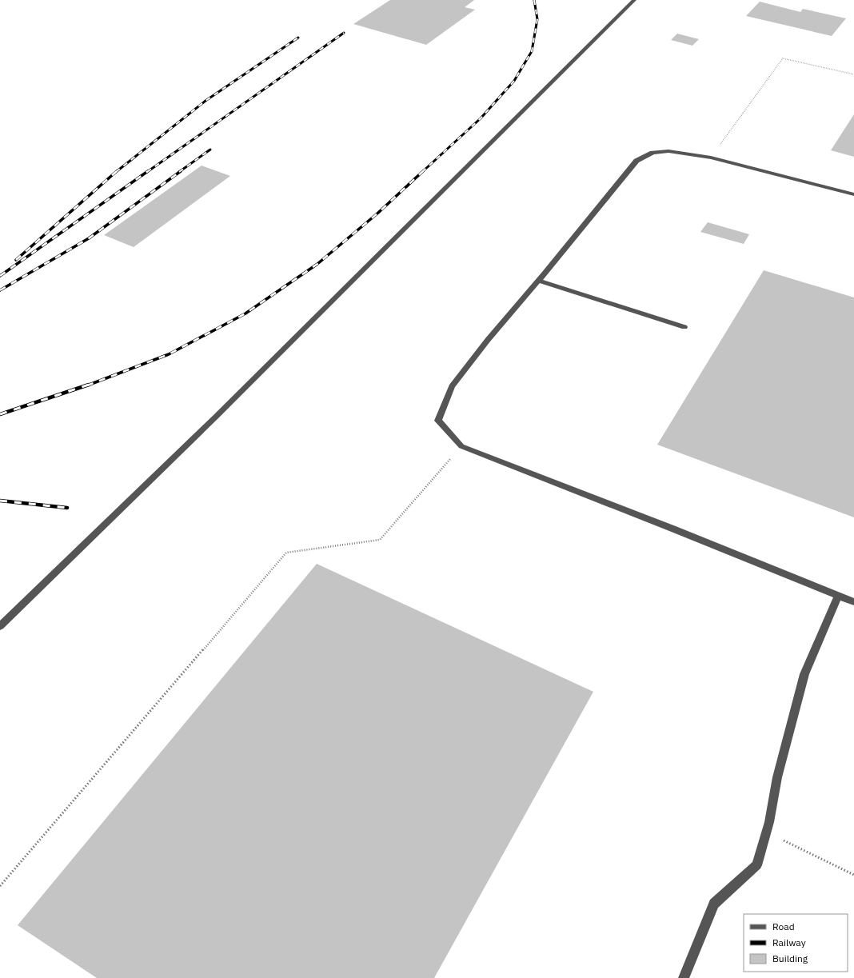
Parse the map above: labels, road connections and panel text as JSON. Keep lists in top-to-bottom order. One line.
{"legend":["Road","Railway","Building"]}
